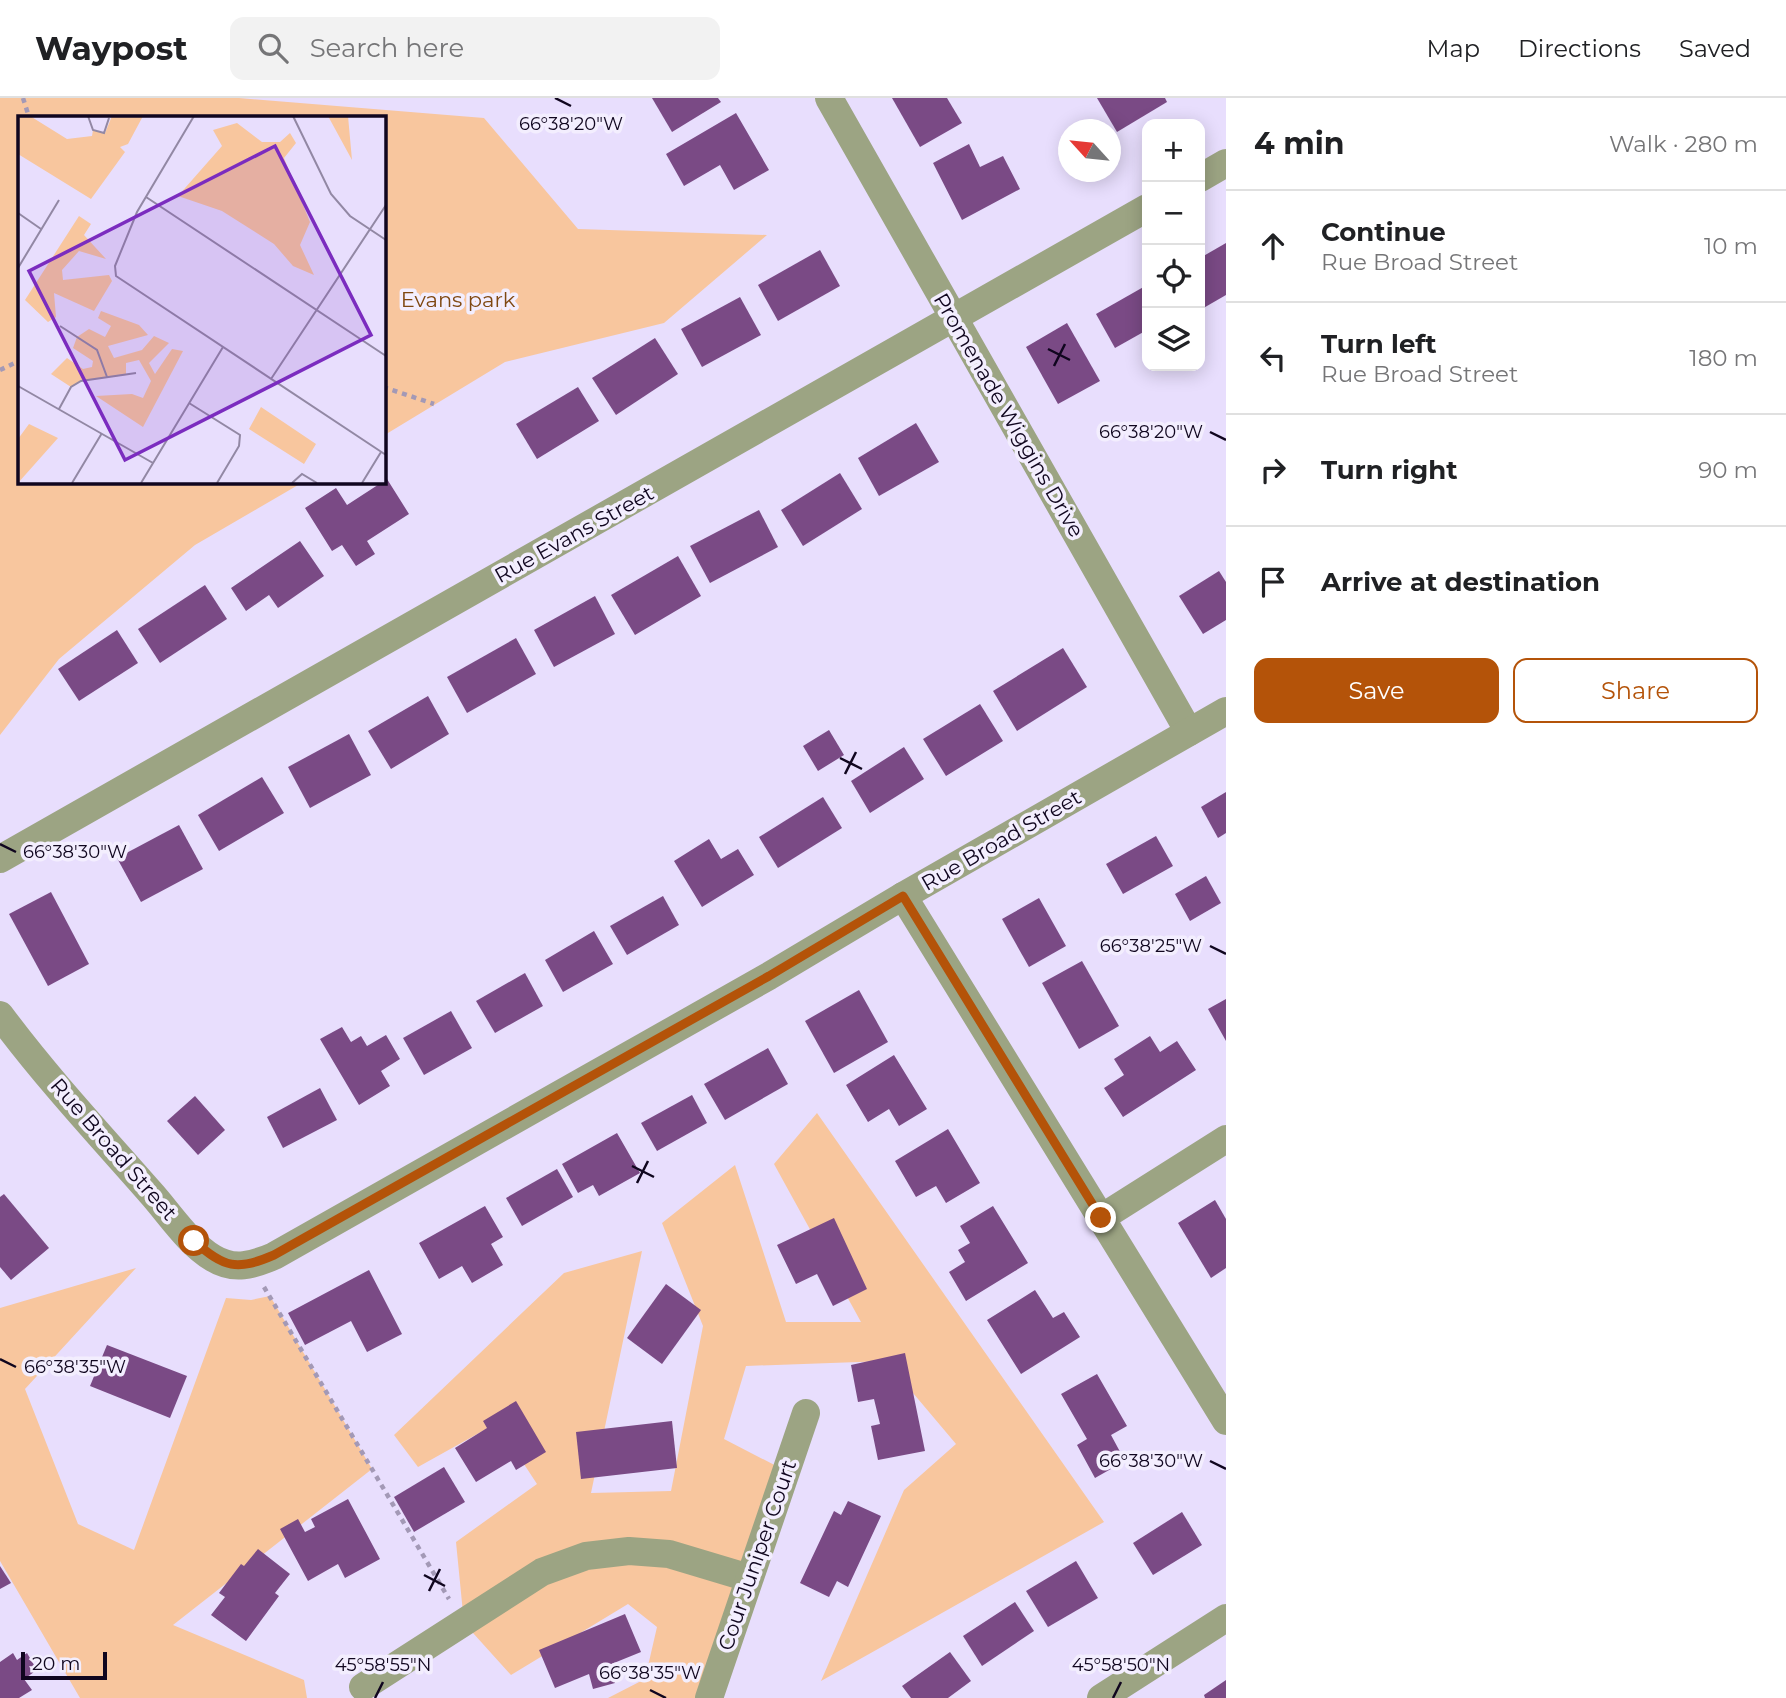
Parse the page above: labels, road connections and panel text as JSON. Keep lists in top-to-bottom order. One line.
{"streets":{"street":["Promenade Wiggins Drive","Rue Evans Street","Rue Broad Street","Cour Juniper Court"]},"crossings":[["Promenade Wiggins Drive","Rue Evans Street"],["Promenade Wiggins Drive","Rue Broad Street"]],"parks":["Evans park"],"scale_bar":"20 m","north":"top left","page":{"header":"Waypost","search":"Search here","nav":["Map","Directions","Saved"],"heading":["4 min","Walk · 280 m"],"map_buttons":["+","−"],"list":[["Continue","Rue Broad Street","10 m"],["Turn left","Rue Broad Street","180 m"],["Turn right","90 m"],"Arrive at destination"],"buttons":["Save","Share"],"scale":"20 m"},"coordinates":["66°38'20\"W","66°38'30\"W","66°38'25\"W","66°38'35\"W","45°58'55\"N","45°58'50\"N"]}
